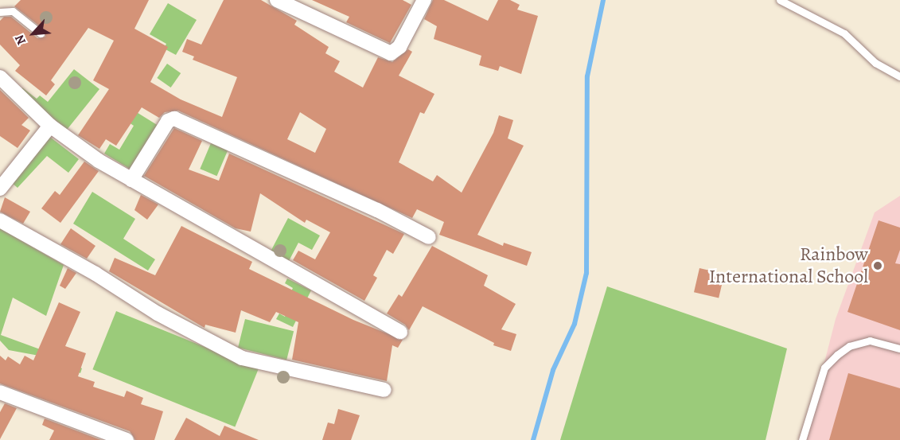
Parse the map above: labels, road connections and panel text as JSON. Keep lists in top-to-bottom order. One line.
{"places":["Rainbow International School"],"north":"bottom left"}
